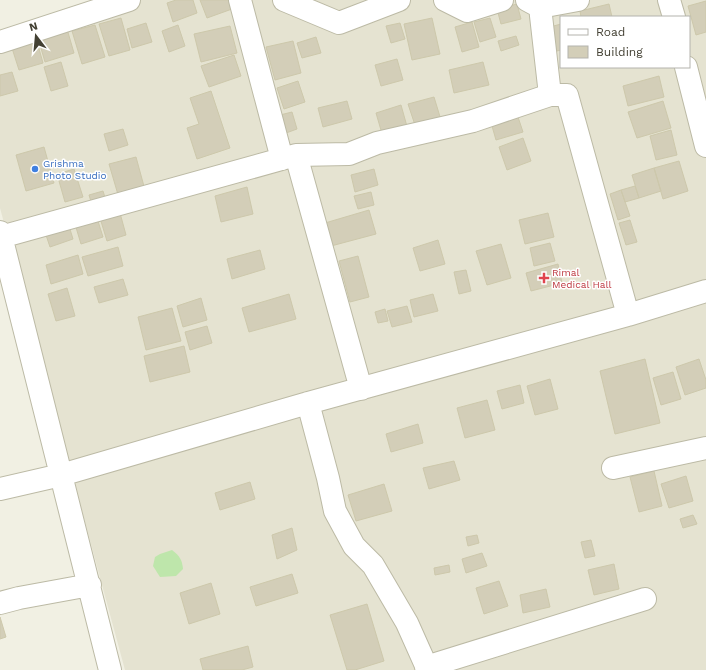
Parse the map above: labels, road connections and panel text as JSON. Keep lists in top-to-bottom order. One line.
{"places":{"other":["Grishma Photo Studio"],"health":["Rimal Medical Hall"]},"legend":["Road","Building"],"north":"top"}
